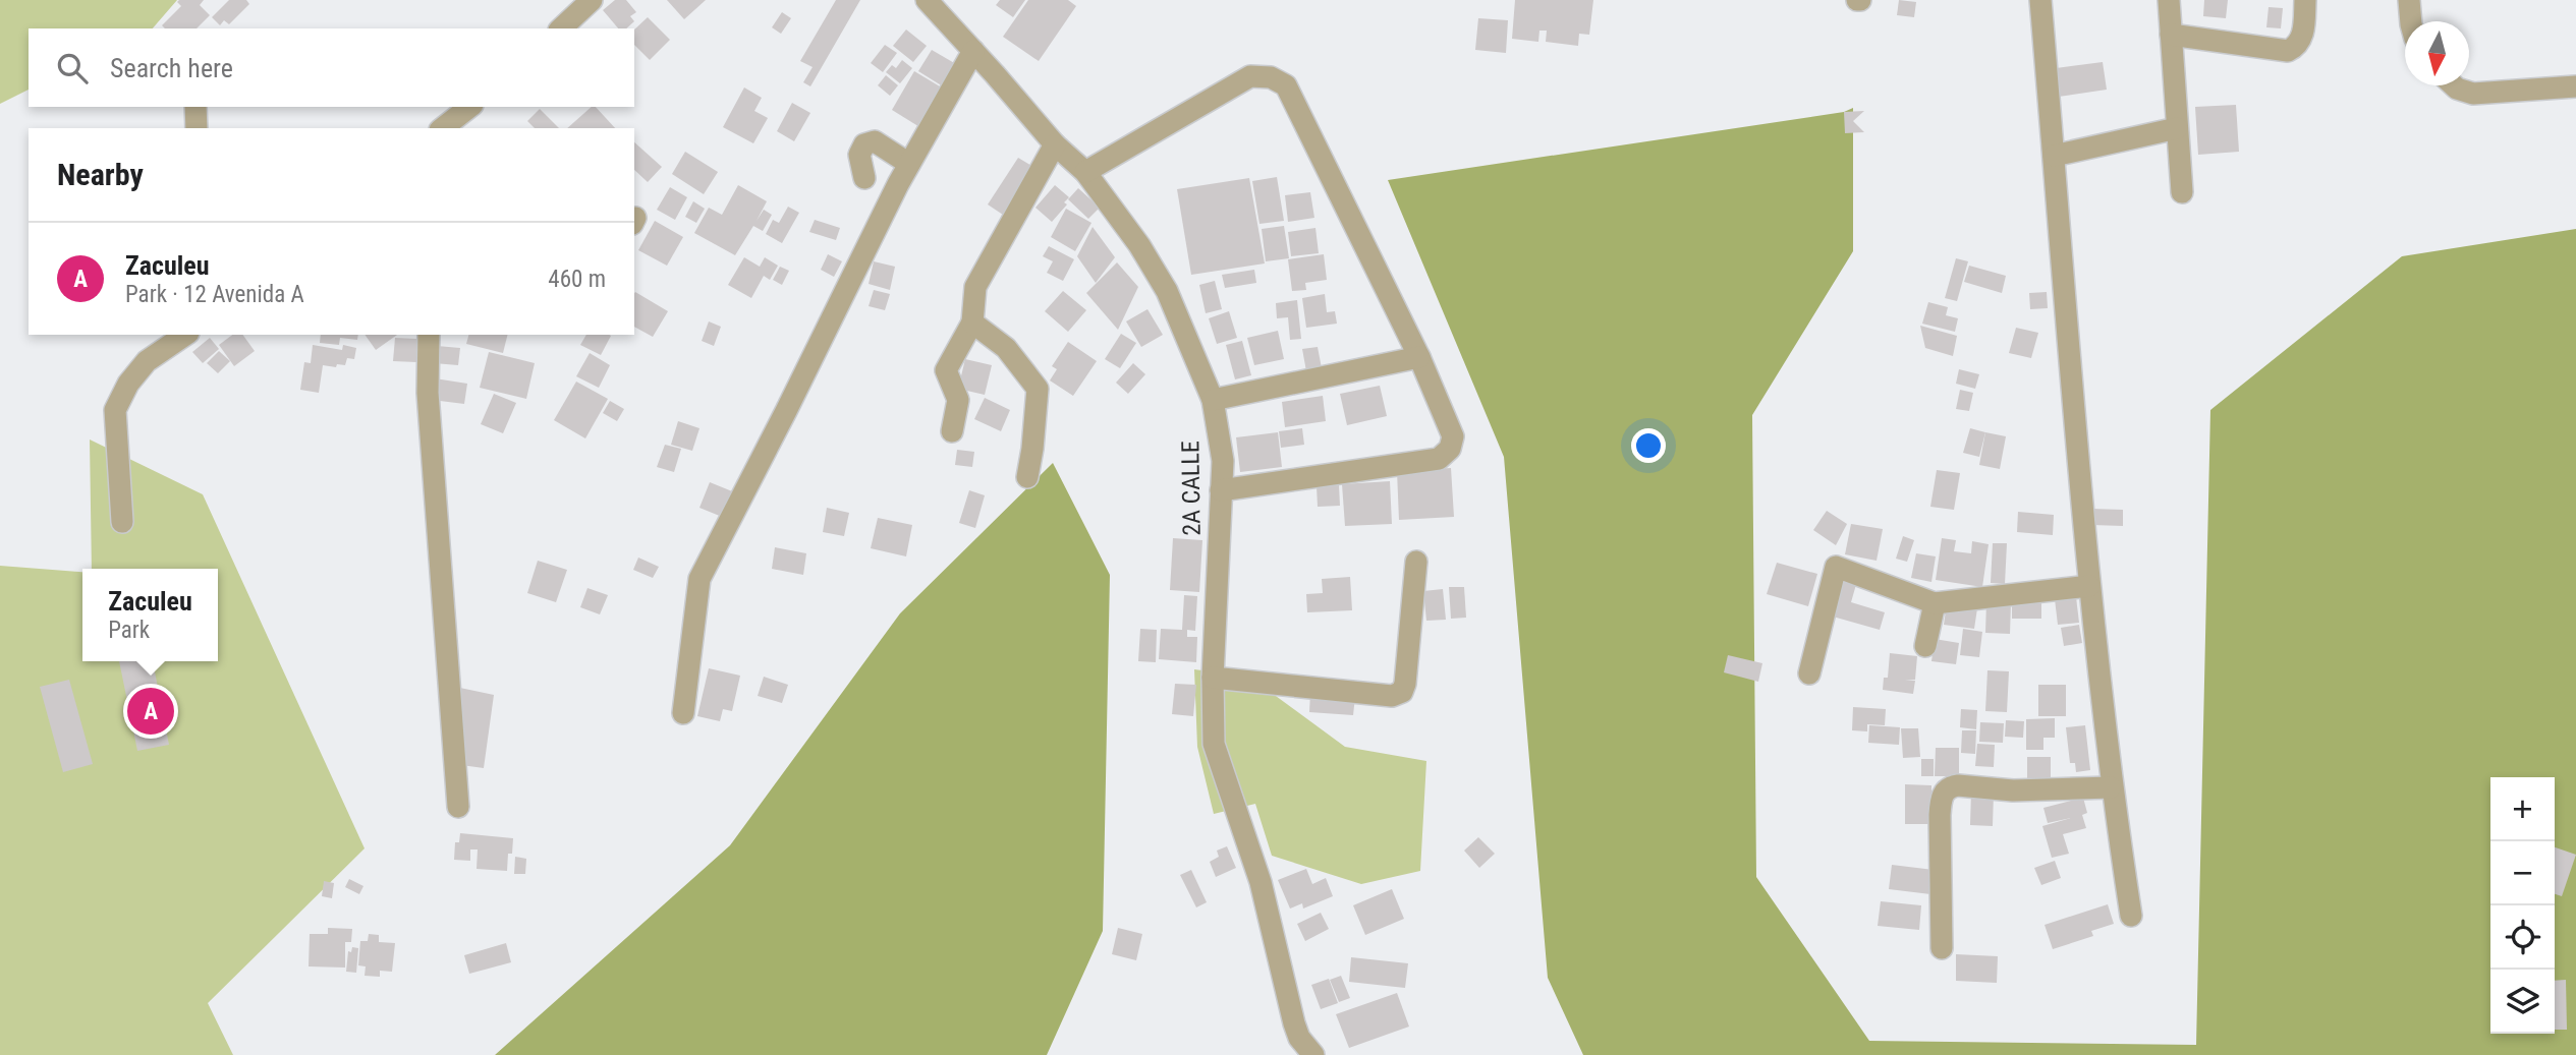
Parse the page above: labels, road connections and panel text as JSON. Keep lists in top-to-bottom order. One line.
{"streets":{"street":["2A CALLE"]},"north":"bottom","page":{"search":"Search here","heading":"Nearby","list":[{"mark":"A","name":"Zaculeu","note":"Park · 12 Avenida A","value":"460 m"}],"popup":["Zaculeu","Park"],"pins":"A","map_buttons":["+","−"]}}
